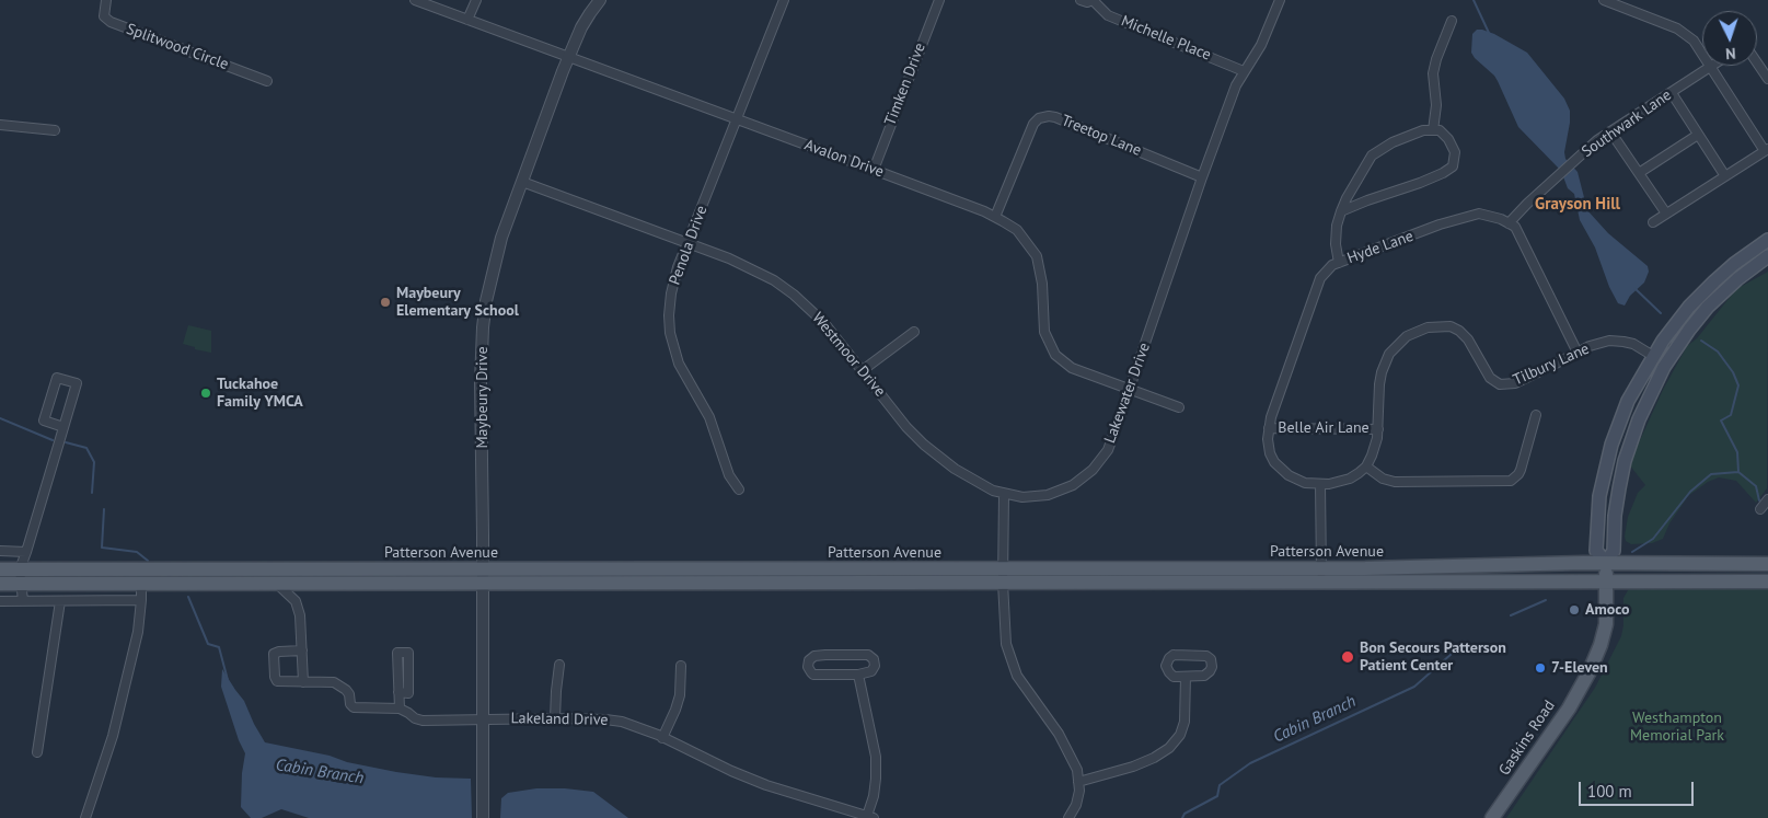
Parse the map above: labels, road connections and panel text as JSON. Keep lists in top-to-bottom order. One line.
{"streets":{"main road":["Patterson Avenue","Gaskins Road"],"street":["Michelle Place","Splitwood Circle","Timken Drive","Southwark Lane","Treetop Lane","Avalon Drive","Penola Drive","Hyde Lane","Westmoor Drive","Tilbury Lane","Lakewater Drive","Maybeury Drive","Belle Air Lane","Lakeland Drive"]},"crossings":[["Michelle Place","Lakewater Drive"],["Timken Drive","Avalon Drive"],["Southwark Lane","Hyde Lane"],["Treetop Lane","Avalon Drive"],["Treetop Lane","Lakewater Drive"],["Avalon Drive","Penola Drive"],["Avalon Drive","Lakewater Drive"],["Avalon Drive","Maybeury Drive"],["Penola Drive","Westmoor Drive"],["Hyde Lane","Belle Air Lane"],["Westmoor Drive","Lakewater Drive"],["Westmoor Drive","Maybeury Drive"],["Tilbury Lane","Belle Air Lane"],["Maybeury Drive","Patterson Avenue"],["Maybeury Drive","Lakeland Drive"],["Patterson Avenue","Gaskins Road"]],"districts":["Grayson Hill"],"water":["Cabin Branch"],"parks":["Westhampton Memorial Park"],"places":["Maybeury Elementary School","Tuckahoe Family YMCA","Amoco","Bon Secours Patterson Patient Center","7-Eleven"],"scale_bar":"100 m","north":"bottom"}
